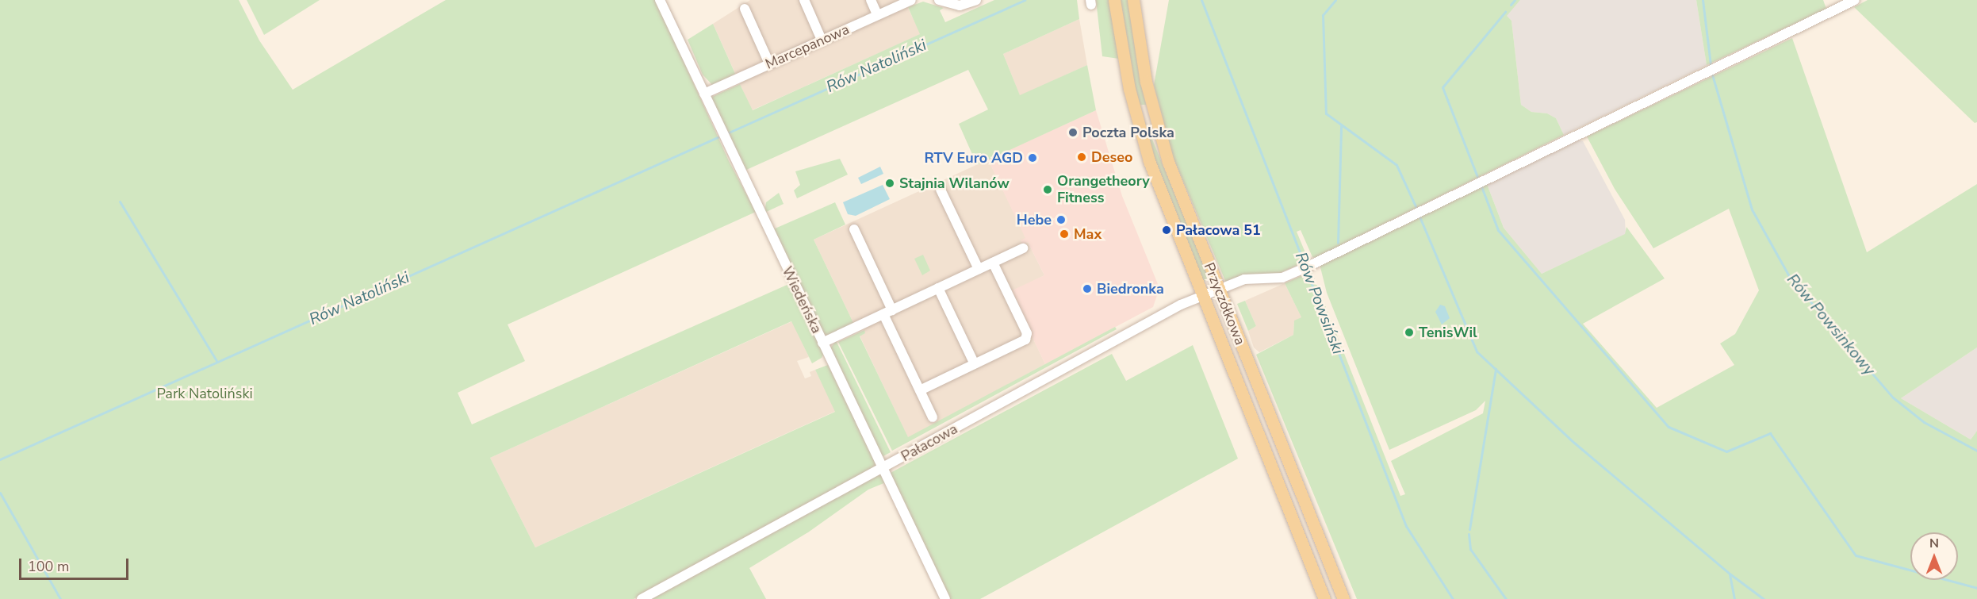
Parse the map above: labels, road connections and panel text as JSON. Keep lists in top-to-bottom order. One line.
{"streets":{"main road":["Przyczółkowa"],"street":["Marcepanowa","Wiedeńska","Pałacowa"]},"crossings":[["Marcepanowa","Wiedeńska"],["Wiedeńska","Pałacowa"],["Przyczółkowa","Pałacowa"]],"water":["Rów Natoliński","Rów Powsiński","Rów Powsinkowy"],"parks":["Park Natoliński"],"places":["Poczta Polska","Deseo","RTV Euro AGD","Stajnia Wilanów","Orangetheory Fitness","Hebe","Pałacowa 51","Max","Biedronka","TenisWil"],"scale_bar":"100 m","north":"top"}
